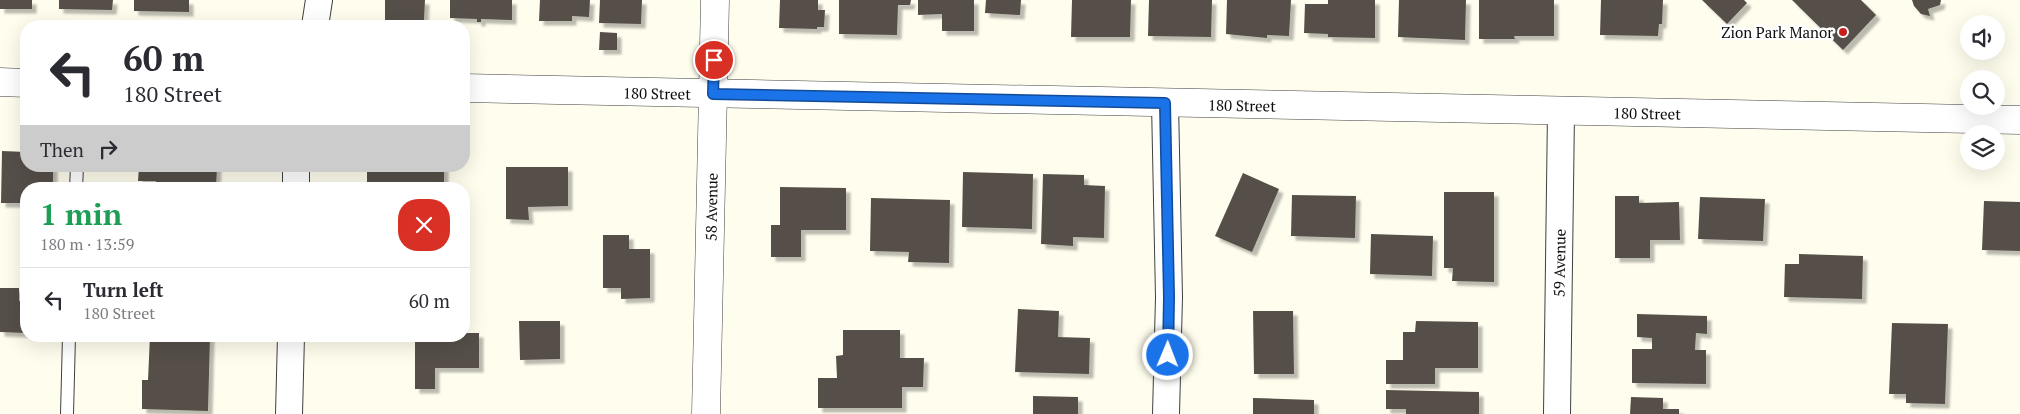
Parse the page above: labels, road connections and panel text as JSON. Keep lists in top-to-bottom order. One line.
{"streets":{"street":["180 Street","58 Avenue","59 Avenue"]},"crossings":[["180 Street","58 Avenue"],["180 Street","59 Avenue"]],"places":["Zion Park Manor"],"page":{"turn":["60 m","180 Street"],"then":"Then","heading":["1 min","180 m · 13:59"],"list":[{"name":"Turn left","note":"180 Street","value":"60 m"}]}}
